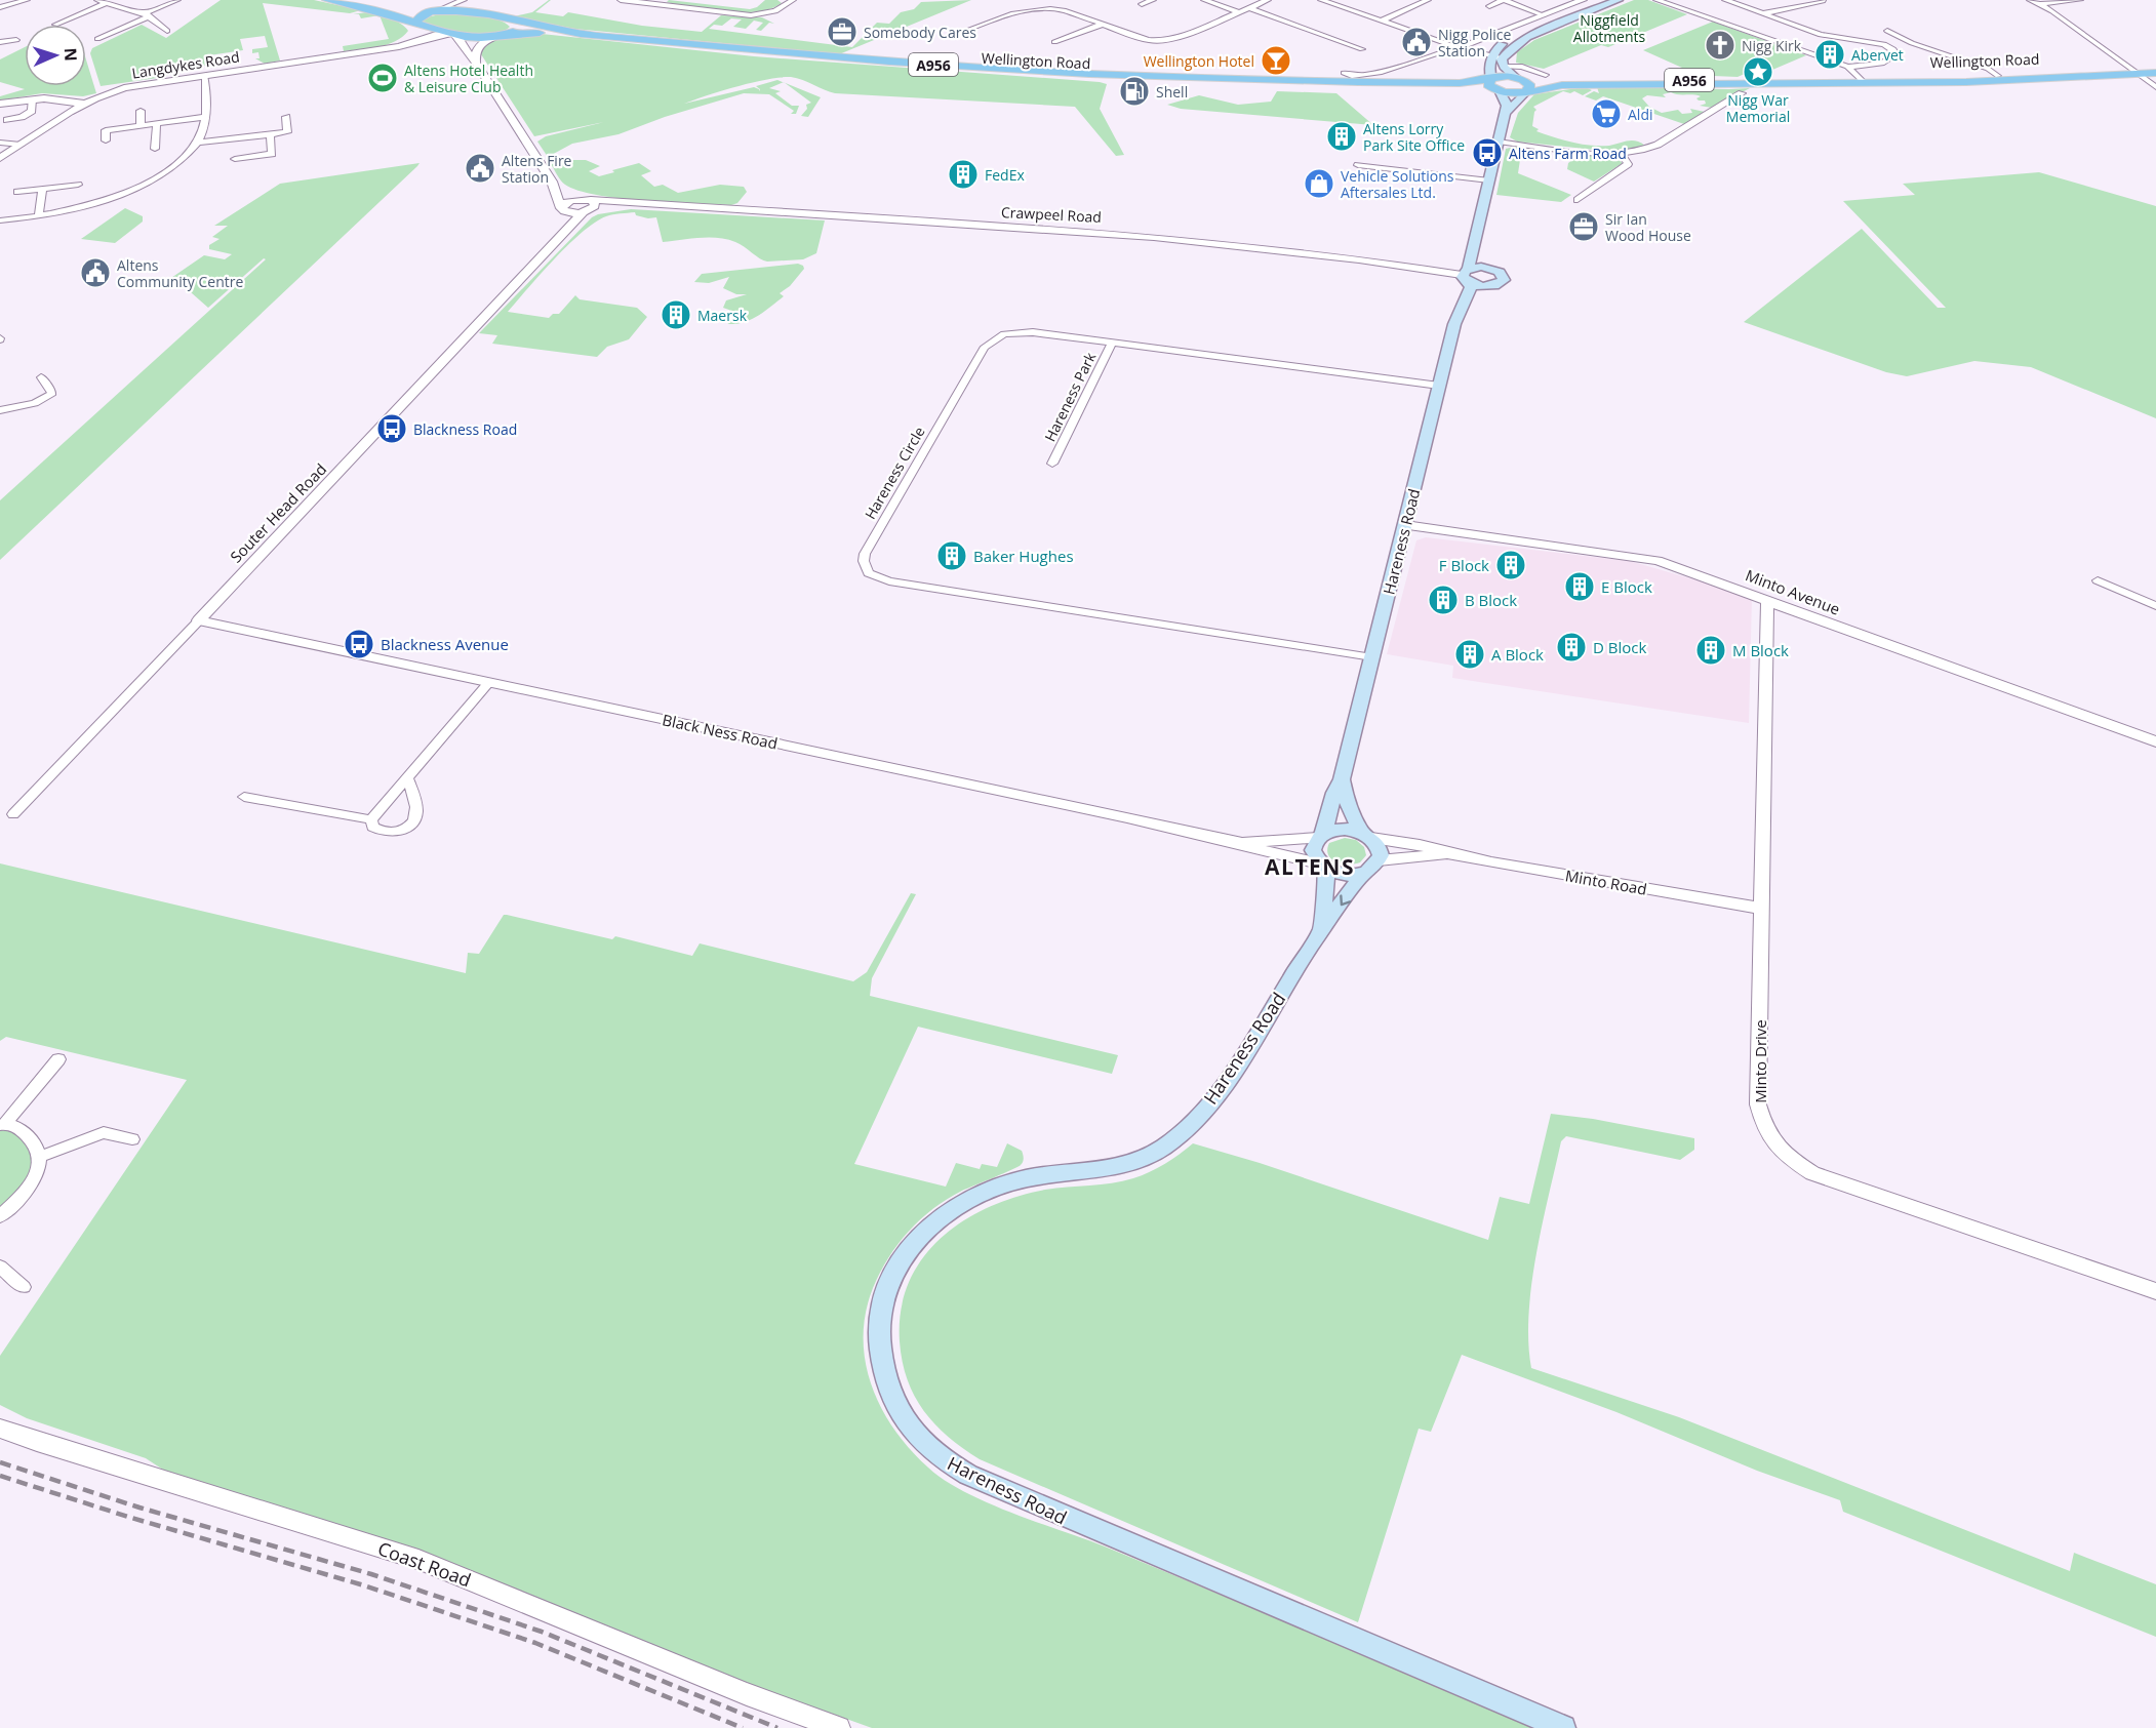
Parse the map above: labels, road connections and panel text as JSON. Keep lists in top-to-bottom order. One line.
{"streets":{"main road":["Wellington Road","A956","Hareness Road"],"street":["Langdykes Road","Crawpeel Road","Hareness Park","Hareness Circle","Souter Head Road","Minto Avenue","Black Ness Road","Minto Road","Minto Drive","Coast Road"]},"crossings":[["Wellington Road","A956"],["Wellington Road","Hareness Road"],["Langdykes Road","A956"],["A956","Hareness Road"],["Crawpeel Road","Souter Head Road"],["Crawpeel Road","Hareness Road"],["Hareness Park","Hareness Circle"],["Hareness Circle","Hareness Road"],["Souter Head Road","Black Ness Road"],["Hareness Road","Minto Avenue"],["Hareness Road","Black Ness Road"],["Hareness Road","Minto Road"],["Minto Avenue","Minto Drive"],["Black Ness Road","Minto Road"],["Minto Road","Minto Drive"]],"districts":["ALTENS"],"parks":["Niggfield Allotments"],"places":{"office":["Somebody Cares","Sir Ian Wood House"],"public building":["Nigg Police Station","Altens Fire Station","Altens Community Centre"],"church":["Nigg Kirk"],"building":["Abervet","Altens Lorry Park Site Office","FedEx","Maersk","Baker Hughes","F Block","E Block","B Block","D Block","M Block","A Block"],"bar":["Wellington Hotel"],"place":["Nigg War Memorial"],"sports":["Altens Hotel Health & Leisure Club"],"fuel station":["Shell"],"supermarket":["Aldi"],"bus stop":["Altens Farm Road","Blackness Road","Blackness Avenue"],"shop":["Vehicle Solutions Aftersales Ltd."]},"north":"right"}
